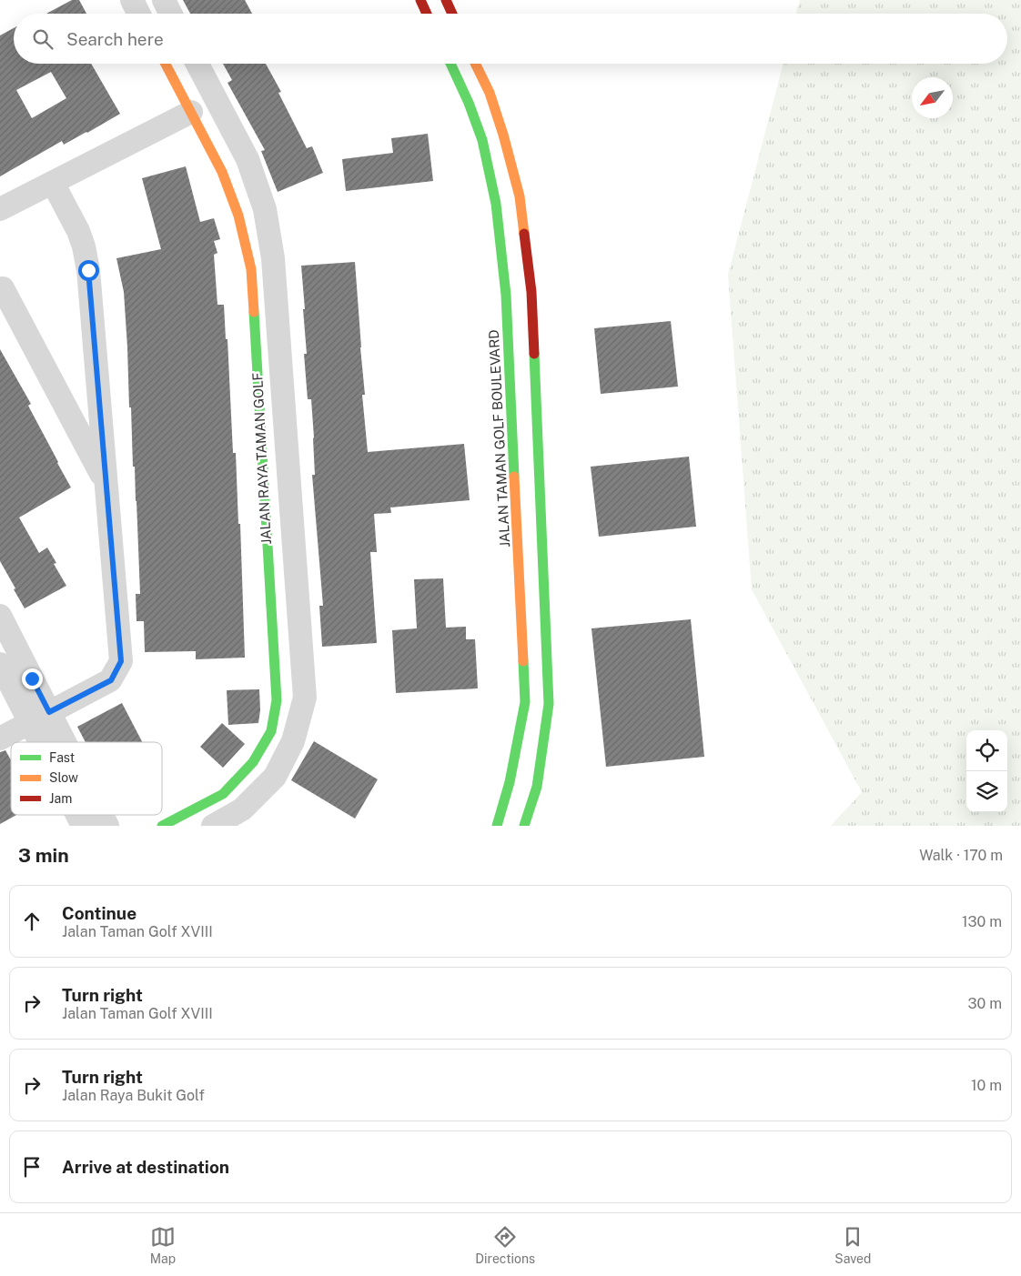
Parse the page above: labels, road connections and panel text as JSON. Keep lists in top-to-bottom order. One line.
{"streets":{"street":["JALAN TAMAN GOLF BOULEVARD","JALAN RAYA TAMAN GOLF"]},"legend":["Fast","Slow","Jam"],"north":"bottom left","page":{"search":"Search here","heading":["3 min","Walk · 170 m"],"list":[["Continue","Jalan Taman Golf XVIII","130 m"],["Turn right","Jalan Taman Golf XVIII","30 m"],["Turn right","Jalan Raya Bukit Golf","10 m"],"Arrive at destination"],"nav":["Map","Directions","Saved"]}}
